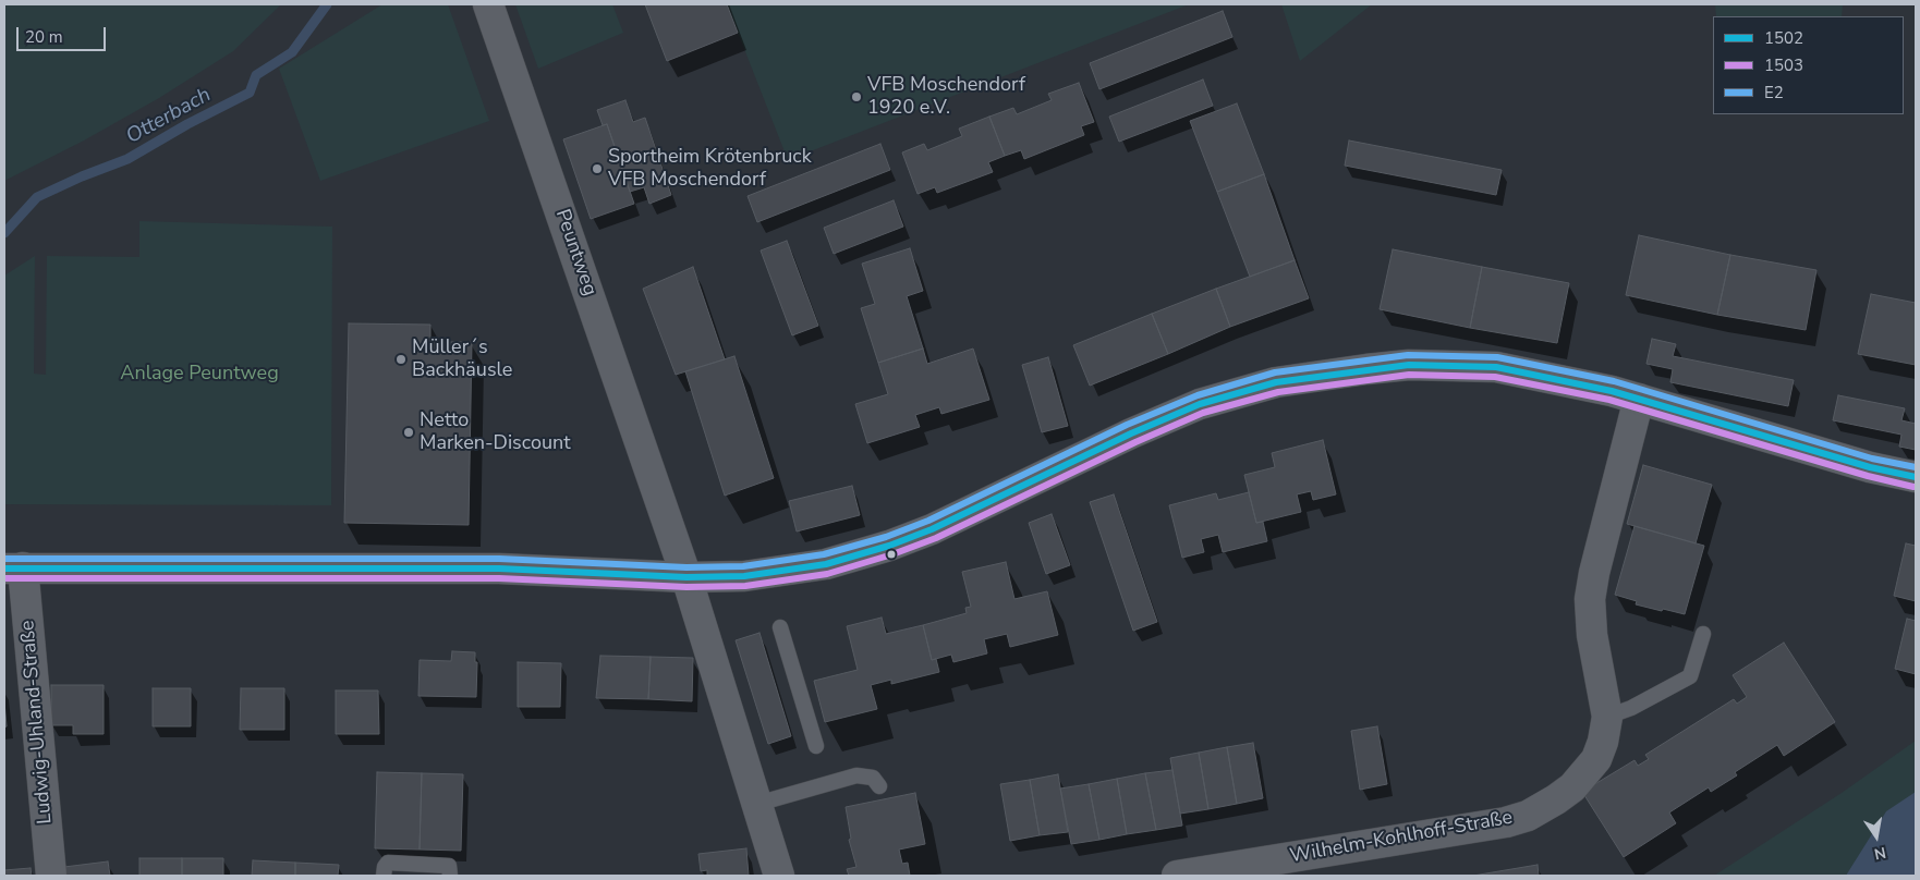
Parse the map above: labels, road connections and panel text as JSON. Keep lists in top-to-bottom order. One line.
{"streets":{"street":["Peuntweg","Ludwig-Uhland-Straße","Wilhelm-Kohlhoff-Straße"]},"water":["Otterbach"],"parks":["Anlage Peuntweg"],"places":["VFB Moschendorf 1920 e.V.","Sportheim Krötenbruck VFB Moschendorf","Müller´s Backhäusle","Netto Marken-Discount"],"lines":["transit line E2","transit line 1502","transit line 1503"],"legend":["1502","1503","E2"],"scale_bar":"20 m","north":"bottom"}
